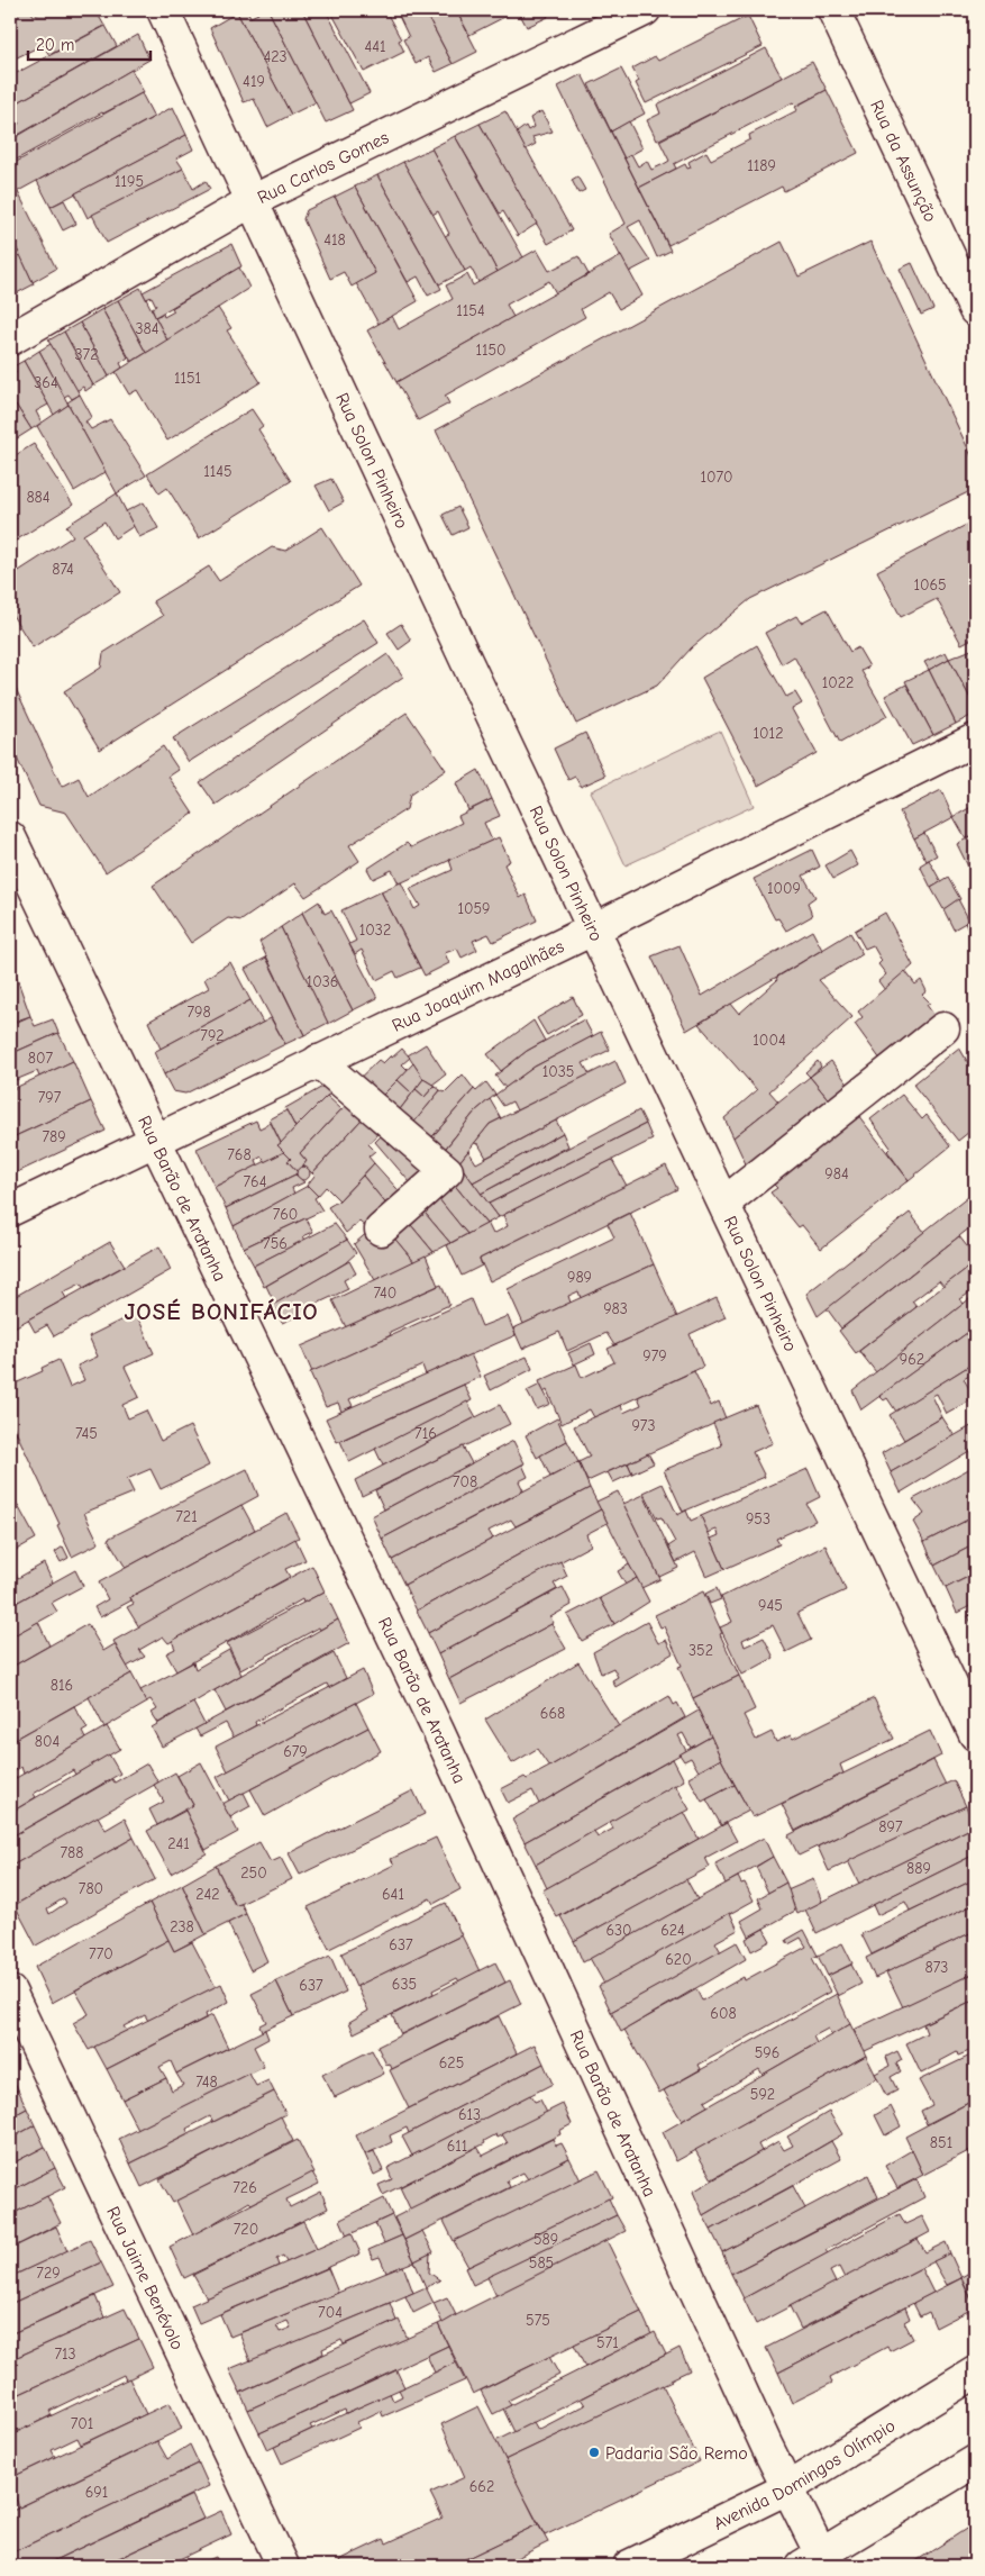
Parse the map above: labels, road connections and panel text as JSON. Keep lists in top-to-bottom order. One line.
{"streets":{"street":["Rua da Assunção","Rua Carlos Gomes","Rua Solon Pinheiro","Rua Joaquim Magalhães","Rua Barão de Aratanha","Rua Jaime Benévolo","Avenida Domingos Olímpio"]},"crossings":[["Rua Carlos Gomes","Rua Solon Pinheiro"],["Rua Solon Pinheiro","Rua Joaquim Magalhães"],["Rua Joaquim Magalhães","Rua Barão de Aratanha"],["Rua Barão de Aratanha","Avenida Domingos Olímpio"]],"districts":["JOSÉ BONIFÁCIO"],"places":["Padaria São Remo"],"house_numbers":["441","423","419","1189","1195","418","1154","384","1150","372","1151","364","1145","1070","884","874","1065","1022","1012","1009","1059","1032","1036","798","792","1004","807","1035","797","789","768","984","764","760","756","989","740","983","979","962","973","745","716","708","721","953","945","352","816","668","804","679","897","241","788","889","250","780","242","641","238","630","624","637","770","620","873","635","637","608","596","625","748","592","613","851","611","726","720","589","585","729","704","575","571","713","701","662","691"],"scale_bar":"20 m"}
